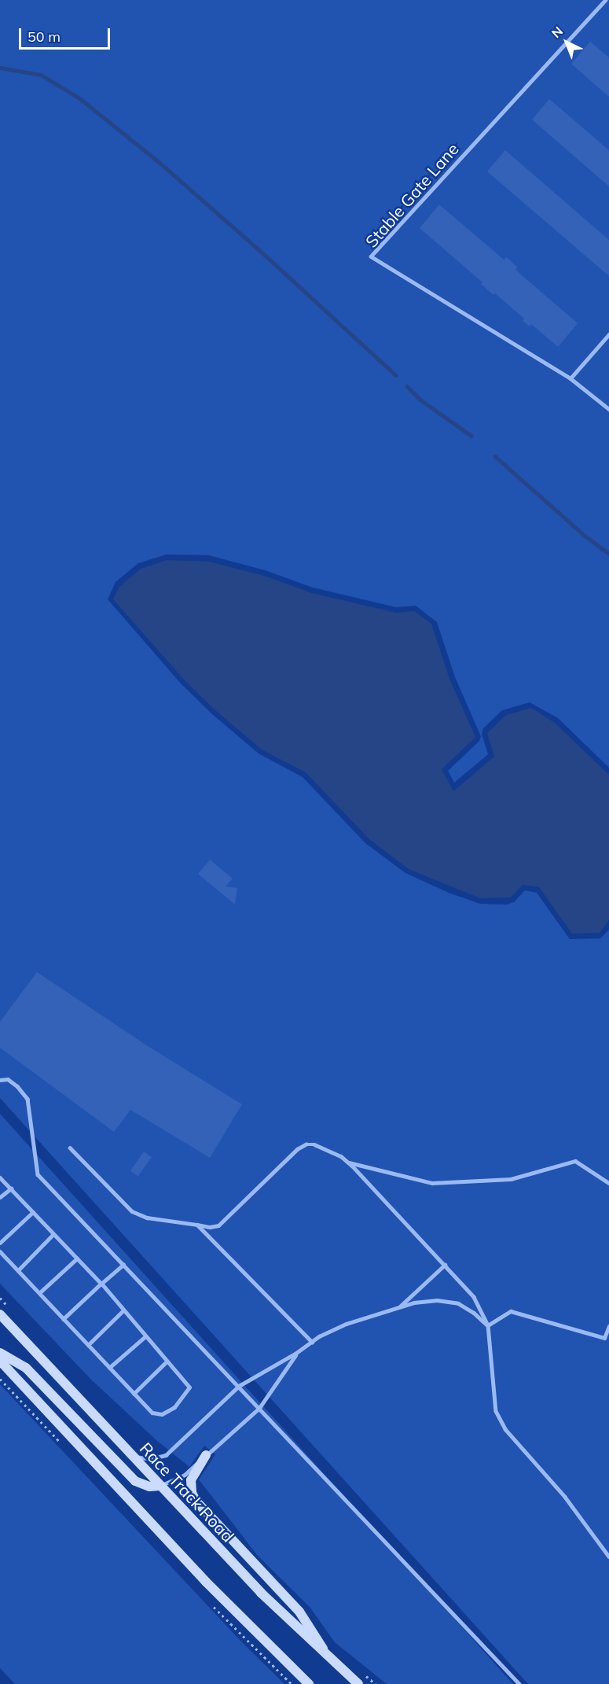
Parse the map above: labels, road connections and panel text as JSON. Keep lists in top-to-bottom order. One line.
{"streets":{"main road":["Race Track Road"],"lane":["Stable Gate Lane"]},"scale_bar":"50 m","north":"top left"}
